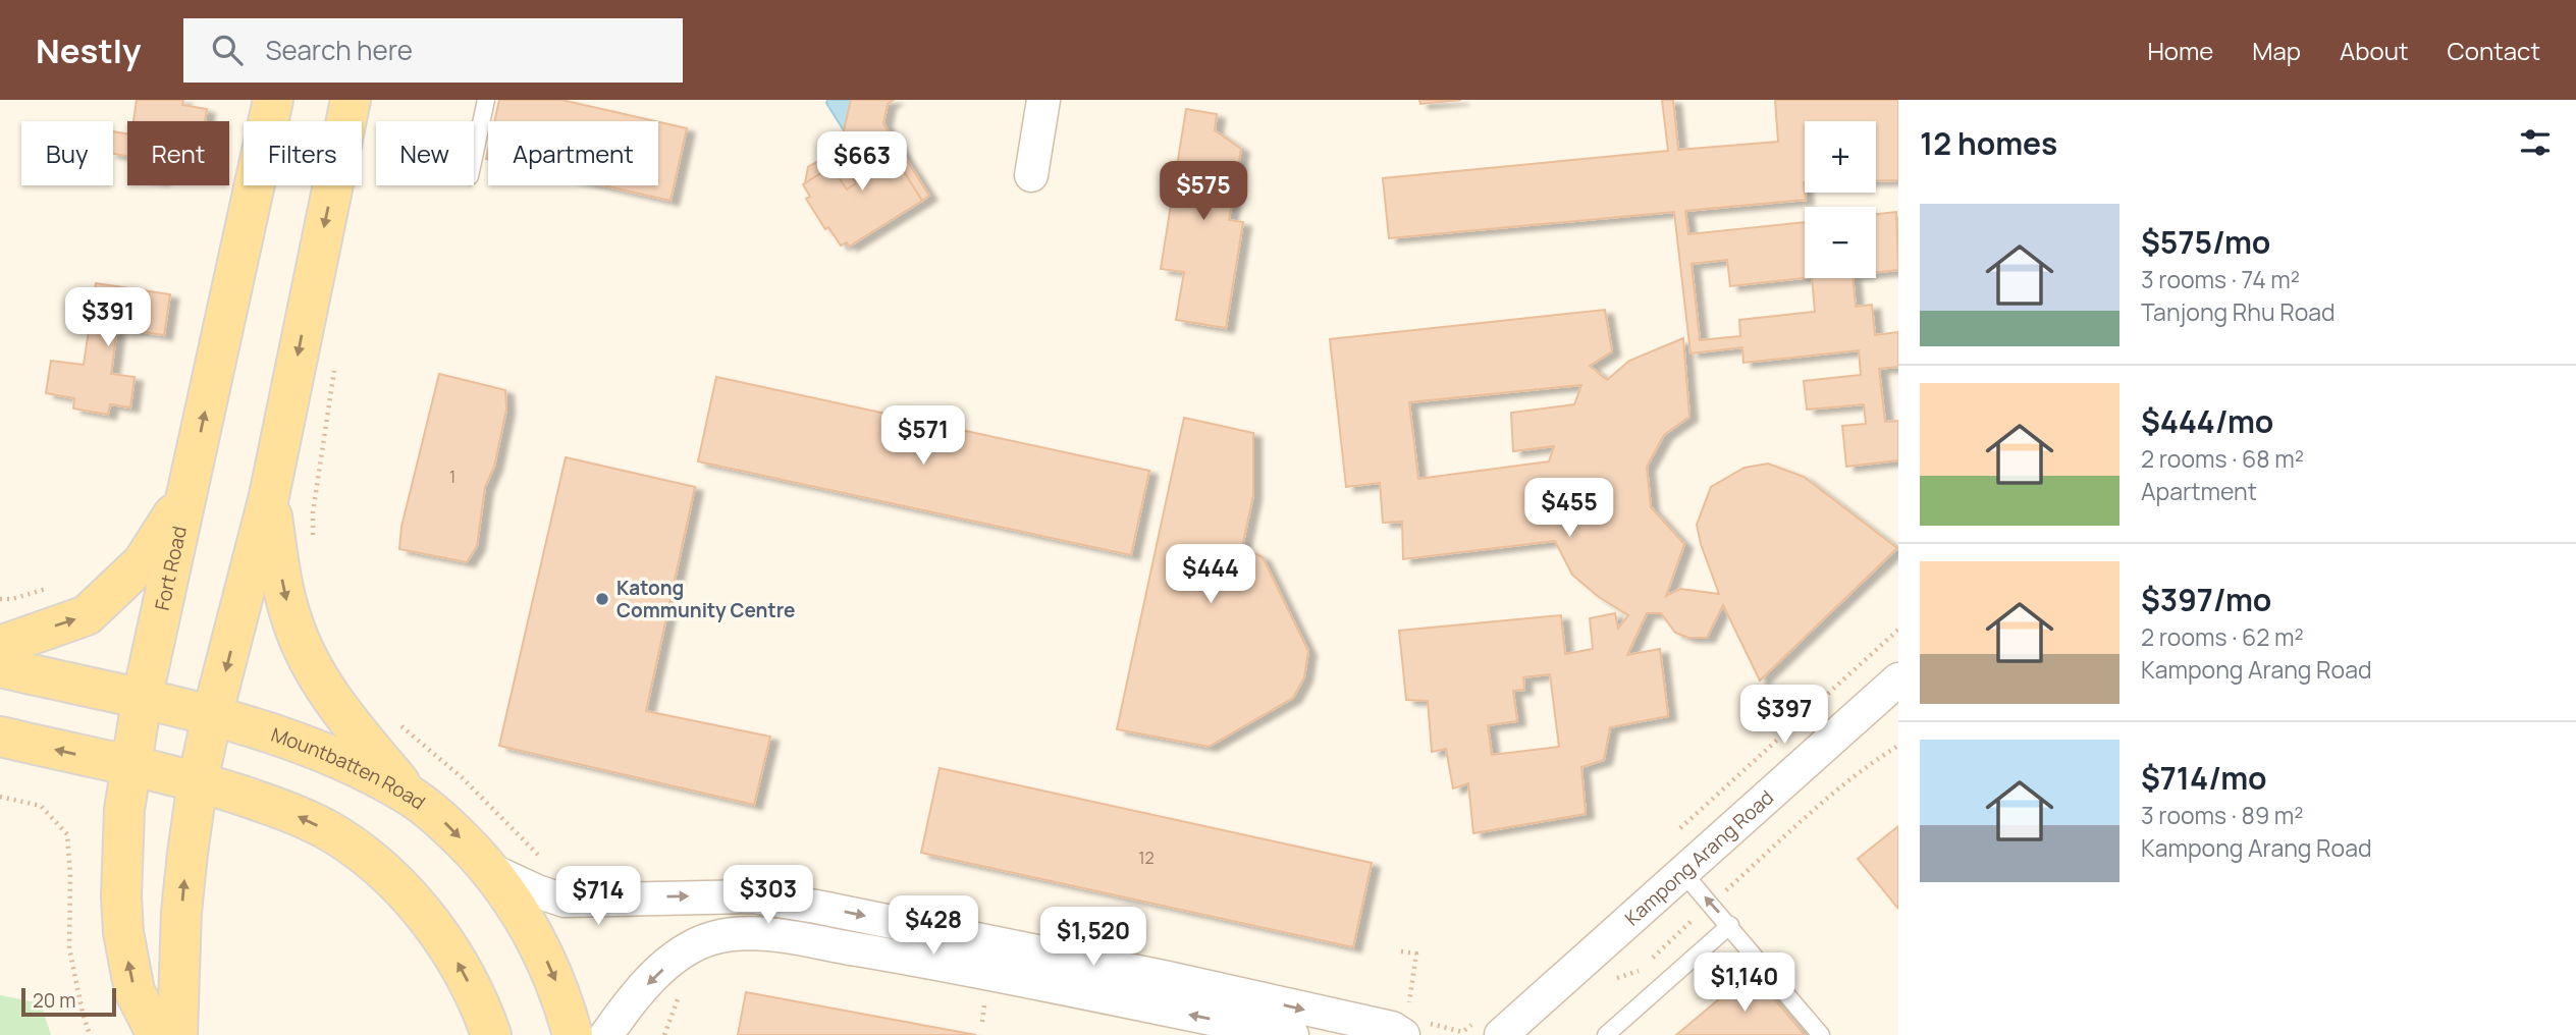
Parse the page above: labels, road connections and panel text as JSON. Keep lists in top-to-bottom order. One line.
{"streets":{"main road":["Fort Road","Mountbatten Road"],"street":["Kampong Arang Road"]},"crossings":[["Fort Road","Mountbatten Road"]],"places":["Katong Community Centre"],"house_numbers":["1","12"],"scale_bar":"20 m","page":{"header":"Nestly","search":"Search here","nav":["Home","Map","About","Contact"],"heading":"12 homes","map_buttons":["+","−"],"chip":["Buy","Rent","Filters","New","Apartment"],"price":["$663","$575","$391","$571","$455","$444","$397","$303","$714","$428","$1,520","$1,140"],"list":[{"name":"$575/mo","note":"3 rooms · 74 m² · Tanjong Rhu Road"},{"name":"$444/mo","note":"2 rooms · 68 m² · Apartment"},{"name":"$397/mo","note":"2 rooms · 62 m² · Kampong Arang Road"},{"name":"$714/mo","note":"3 rooms · 89 m² · Kampong Arang Road"}],"scale":"20 m"}}
